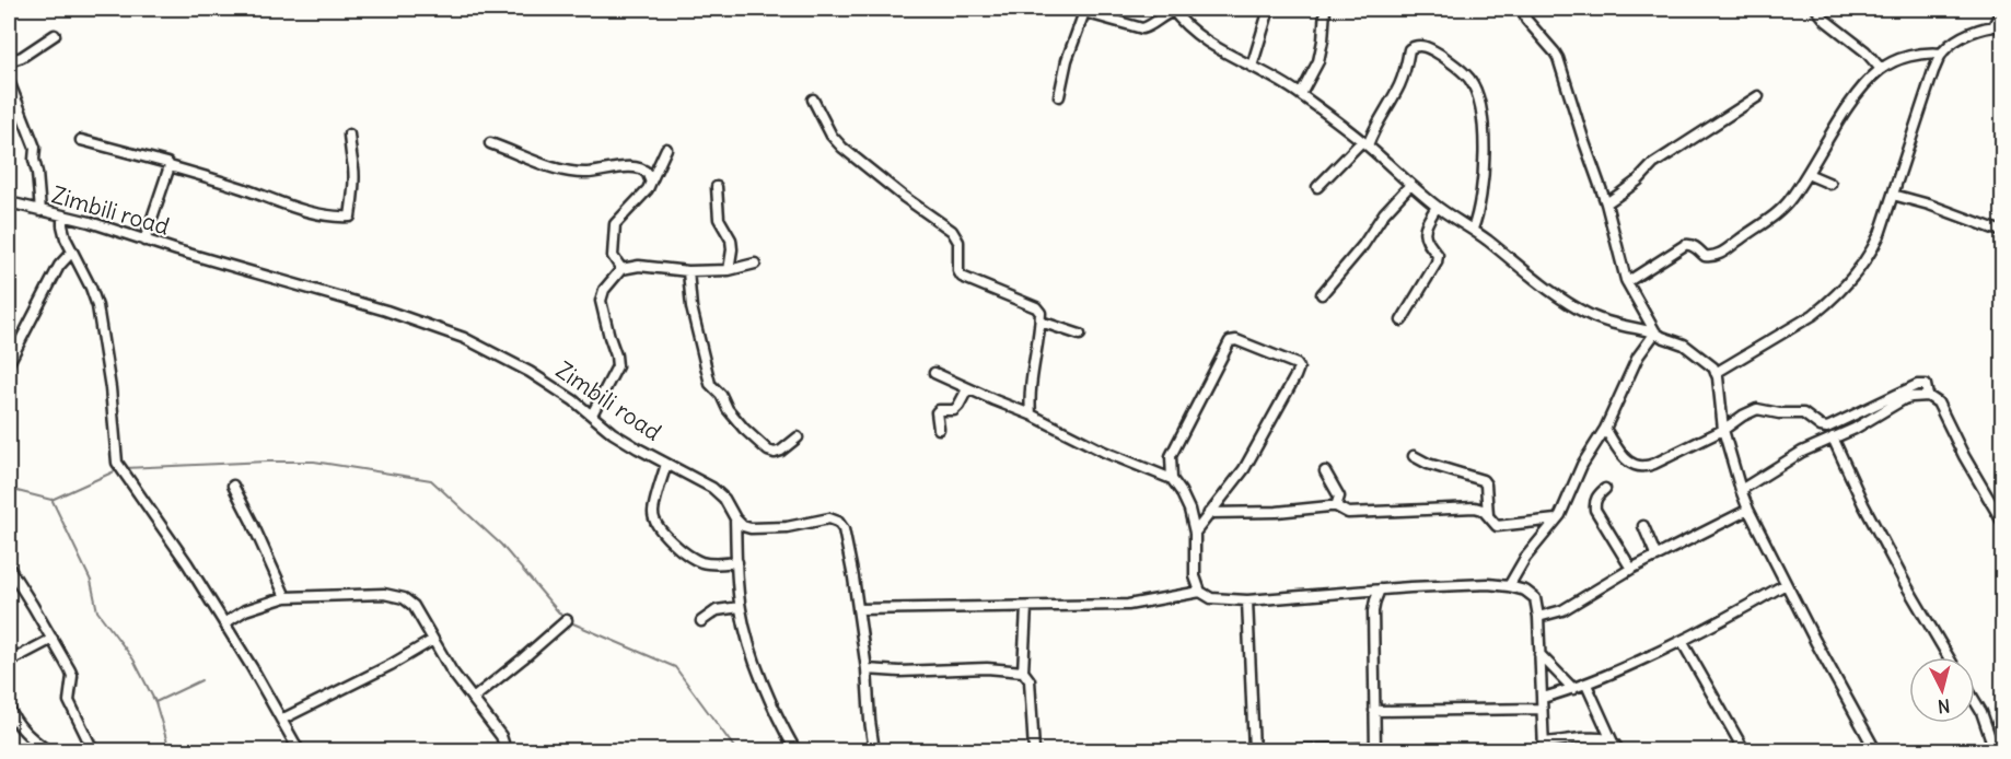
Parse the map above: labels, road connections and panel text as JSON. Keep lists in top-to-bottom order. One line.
{"streets":{"street":["Zimbili road"]},"north":"bottom"}
